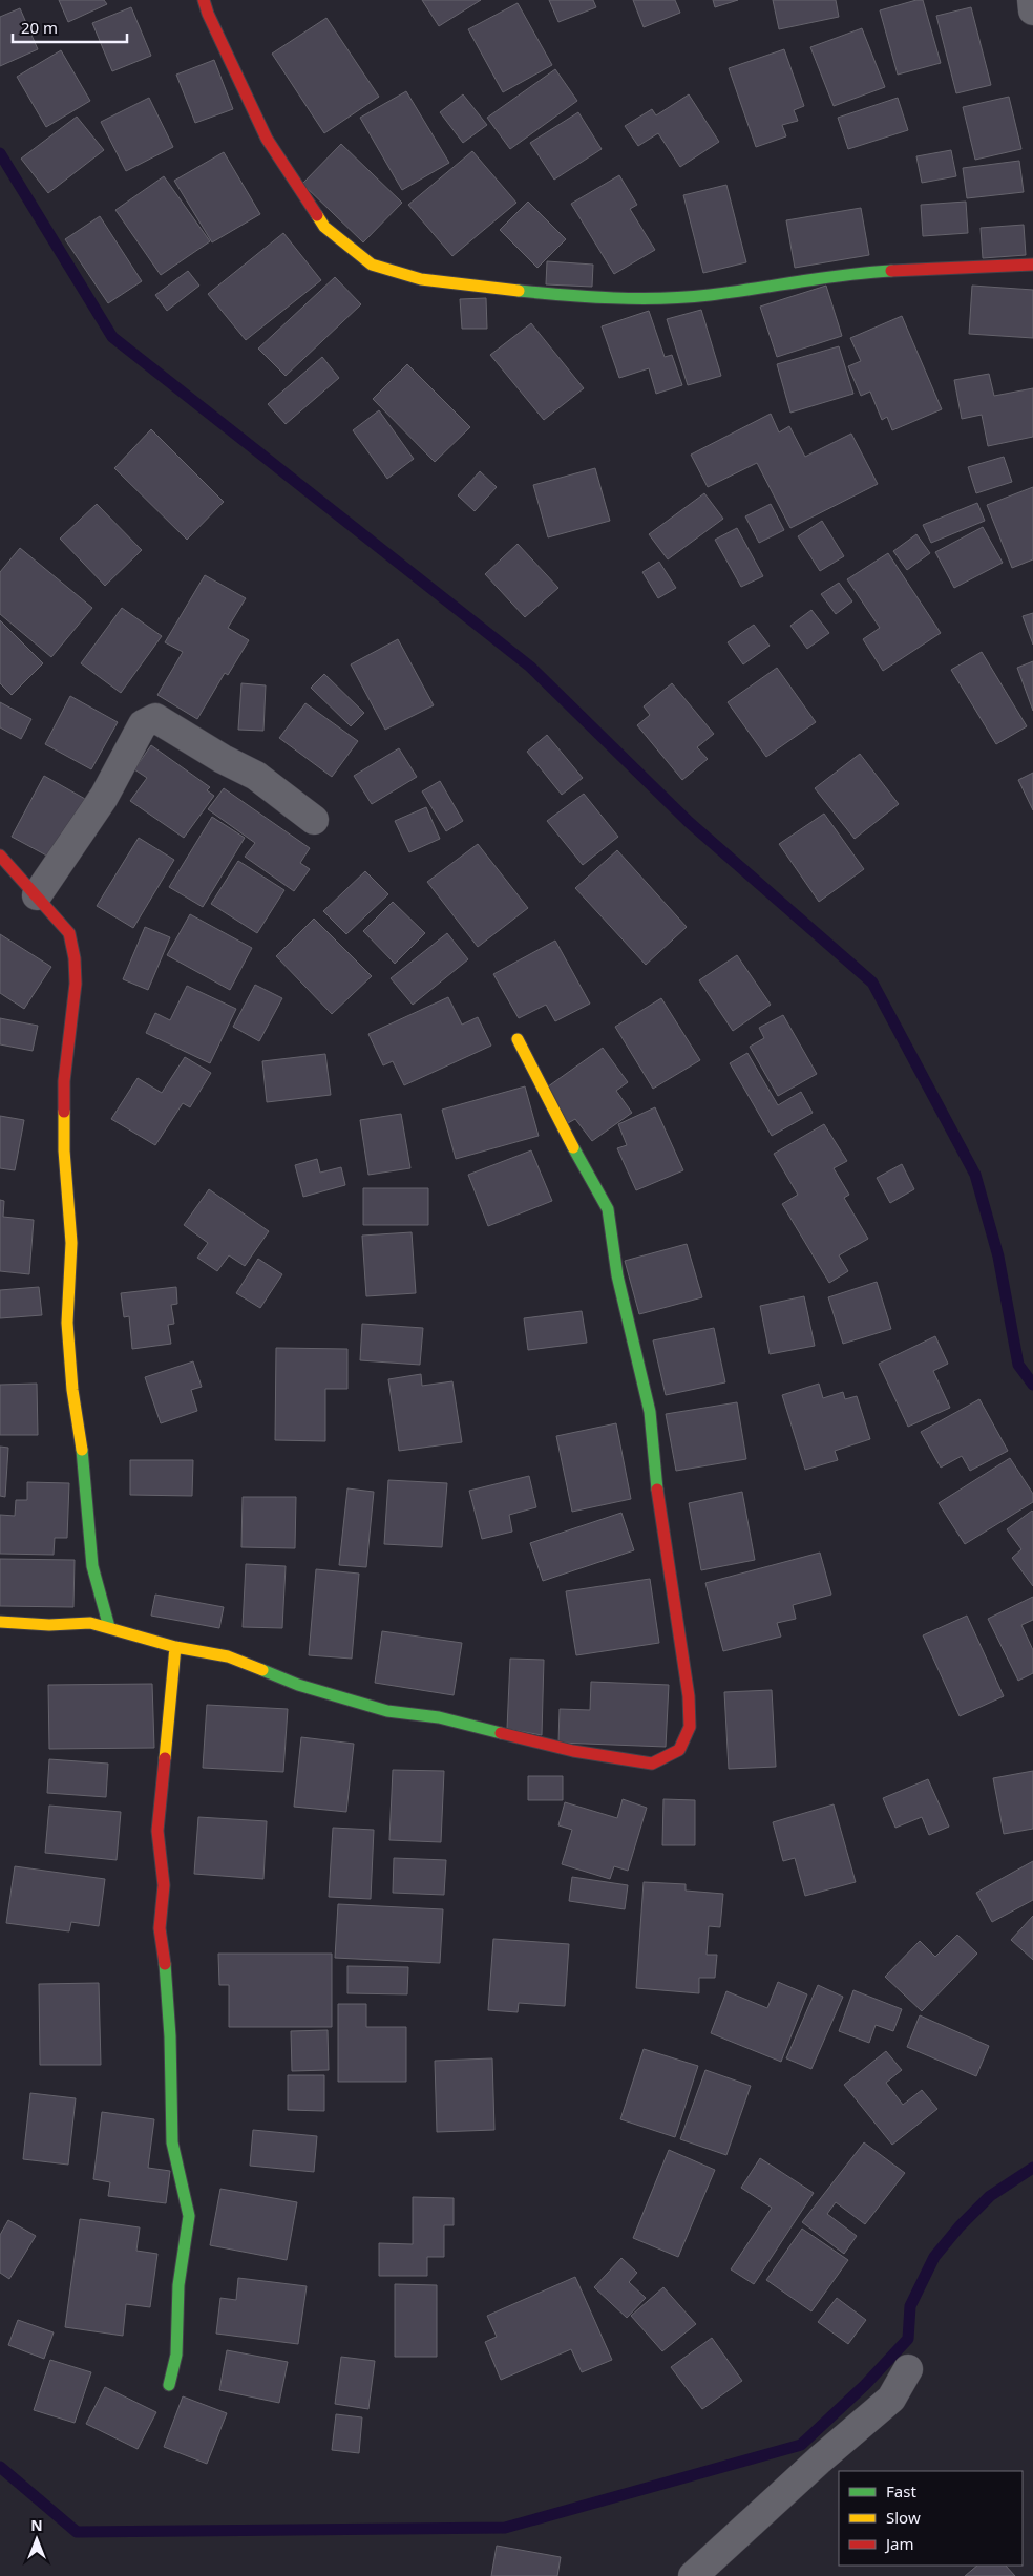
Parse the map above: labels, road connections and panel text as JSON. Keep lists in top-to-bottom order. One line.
{"legend":["Fast","Slow","Jam"],"scale_bar":"20 m","north":"top"}
